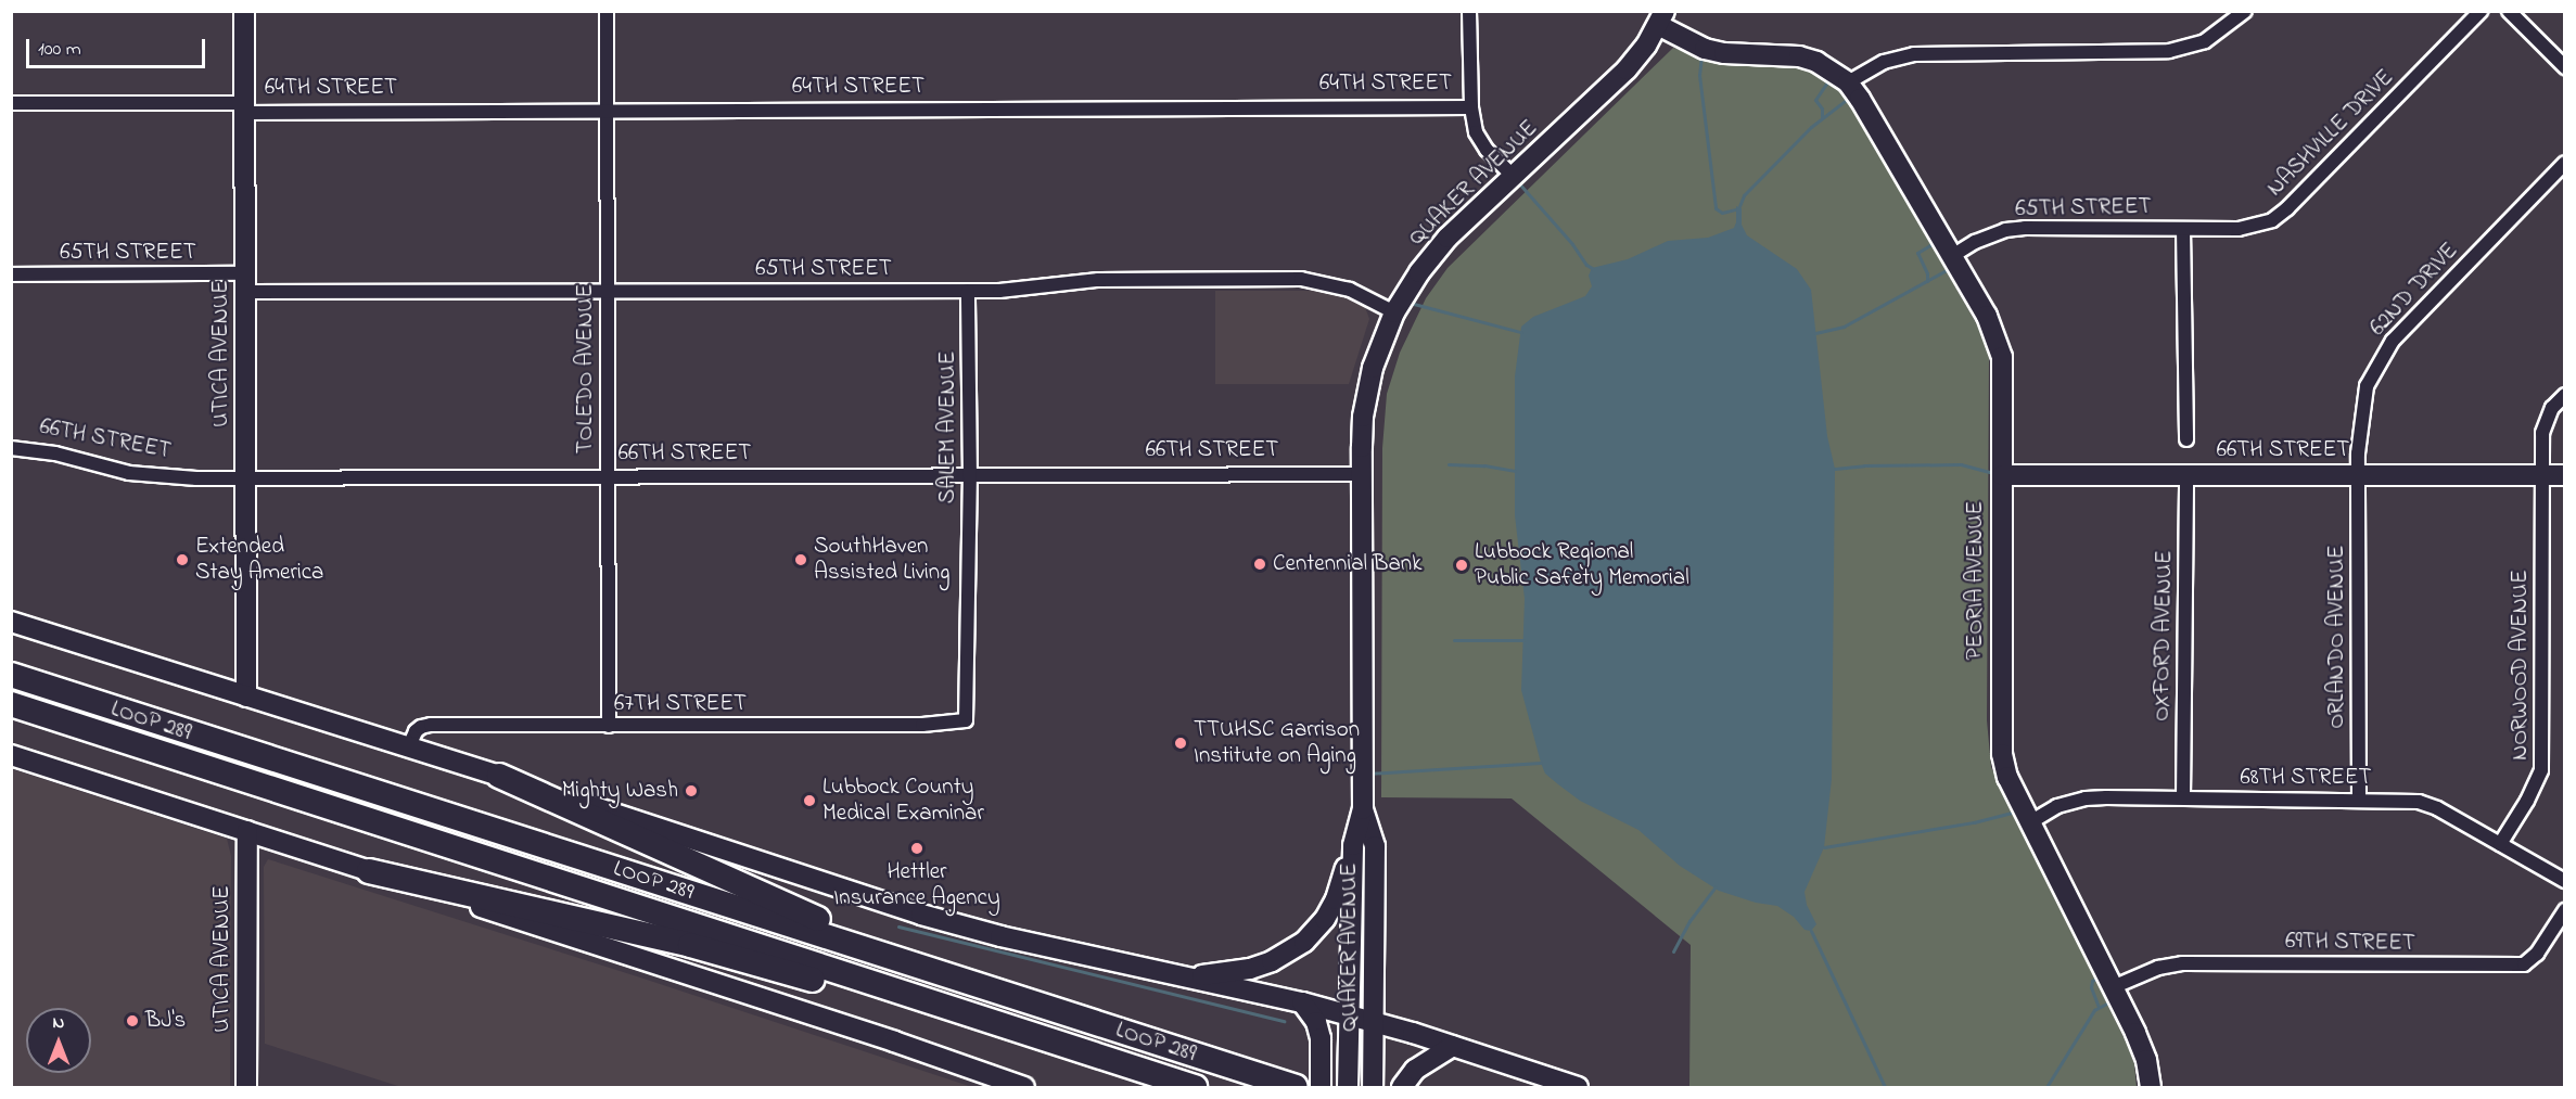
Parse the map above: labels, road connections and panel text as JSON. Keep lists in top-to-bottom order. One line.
{"streets":{"highway":["LOOP 289"],"main road":["QUAKER AVENUE","UTICA AVENUE","66TH STREET","PEORIA AVENUE"],"street":["64TH STREET","NASHVILLE DRIVE","65TH STREET","62ND DRIVE","TOLEDO AVENUE","SALEM AVENUE","OXFORD AVENUE","ORLANDO AVENUE","NORWOOD AVENUE","67TH STREET","68TH STREET","69TH STREET"]},"crossings":[["64TH STREET","UTICA AVENUE"],["64TH STREET","TOLEDO AVENUE"],["NASHVILLE DRIVE","65TH STREET"],["QUAKER AVENUE","65TH STREET"],["QUAKER AVENUE","66TH STREET"],["65TH STREET","UTICA AVENUE"],["65TH STREET","TOLEDO AVENUE"],["65TH STREET","SALEM AVENUE"],["65TH STREET","PEORIA AVENUE"],["62ND DRIVE","66TH STREET"],["62ND DRIVE","ORLANDO AVENUE"],["UTICA AVENUE","66TH STREET"],["TOLEDO AVENUE","66TH STREET"],["TOLEDO AVENUE","67TH STREET"],["SALEM AVENUE","66TH STREET"],["SALEM AVENUE","67TH STREET"],["66TH STREET","PEORIA AVENUE"],["66TH STREET","OXFORD AVENUE"],["66TH STREET","ORLANDO AVENUE"],["66TH STREET","NORWOOD AVENUE"],["PEORIA AVENUE","68TH STREET"],["PEORIA AVENUE","69TH STREET"],["OXFORD AVENUE","68TH STREET"],["ORLANDO AVENUE","68TH STREET"],["NORWOOD AVENUE","68TH STREET"]],"places":["Extended Stay America","SouthHaven Assisted Living","Centennial Bank","Lubbock Regional Public Safety Memorial","TTUHSC Garrison Institute on Aging","Mighty Wash","Lubbock County Medical Examinar","Hettler Insurance Agency","BJ's"],"scale_bar":"100 m","north":"top"}
